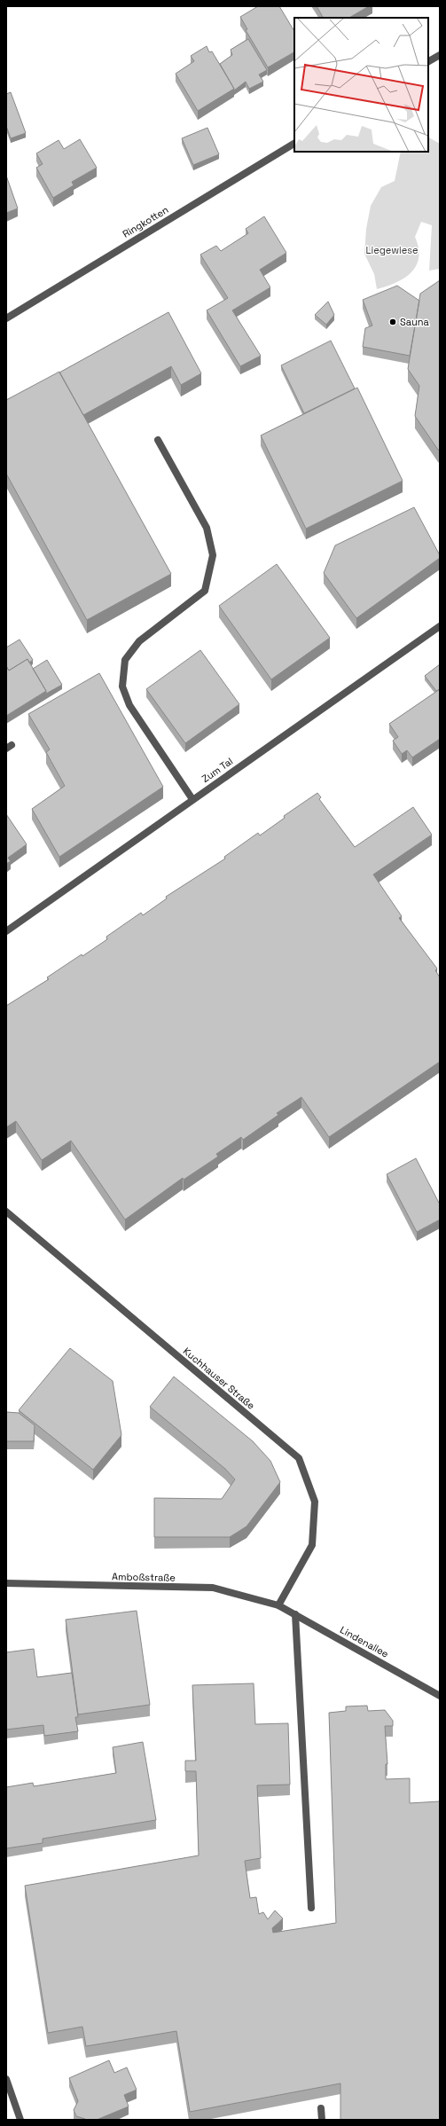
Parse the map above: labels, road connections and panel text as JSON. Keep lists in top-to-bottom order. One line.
{"streets":{"street":["Ringkotten","Zum Tal","Kuchhauser Straße","Amboßstraße","Lindenallee"]},"crossings":[["Kuchhauser Straße","Amboßstraße"],["Kuchhauser Straße","Lindenallee"],["Amboßstraße","Lindenallee"]],"parks":["Liegewiese"],"places":["Sauna"]}
